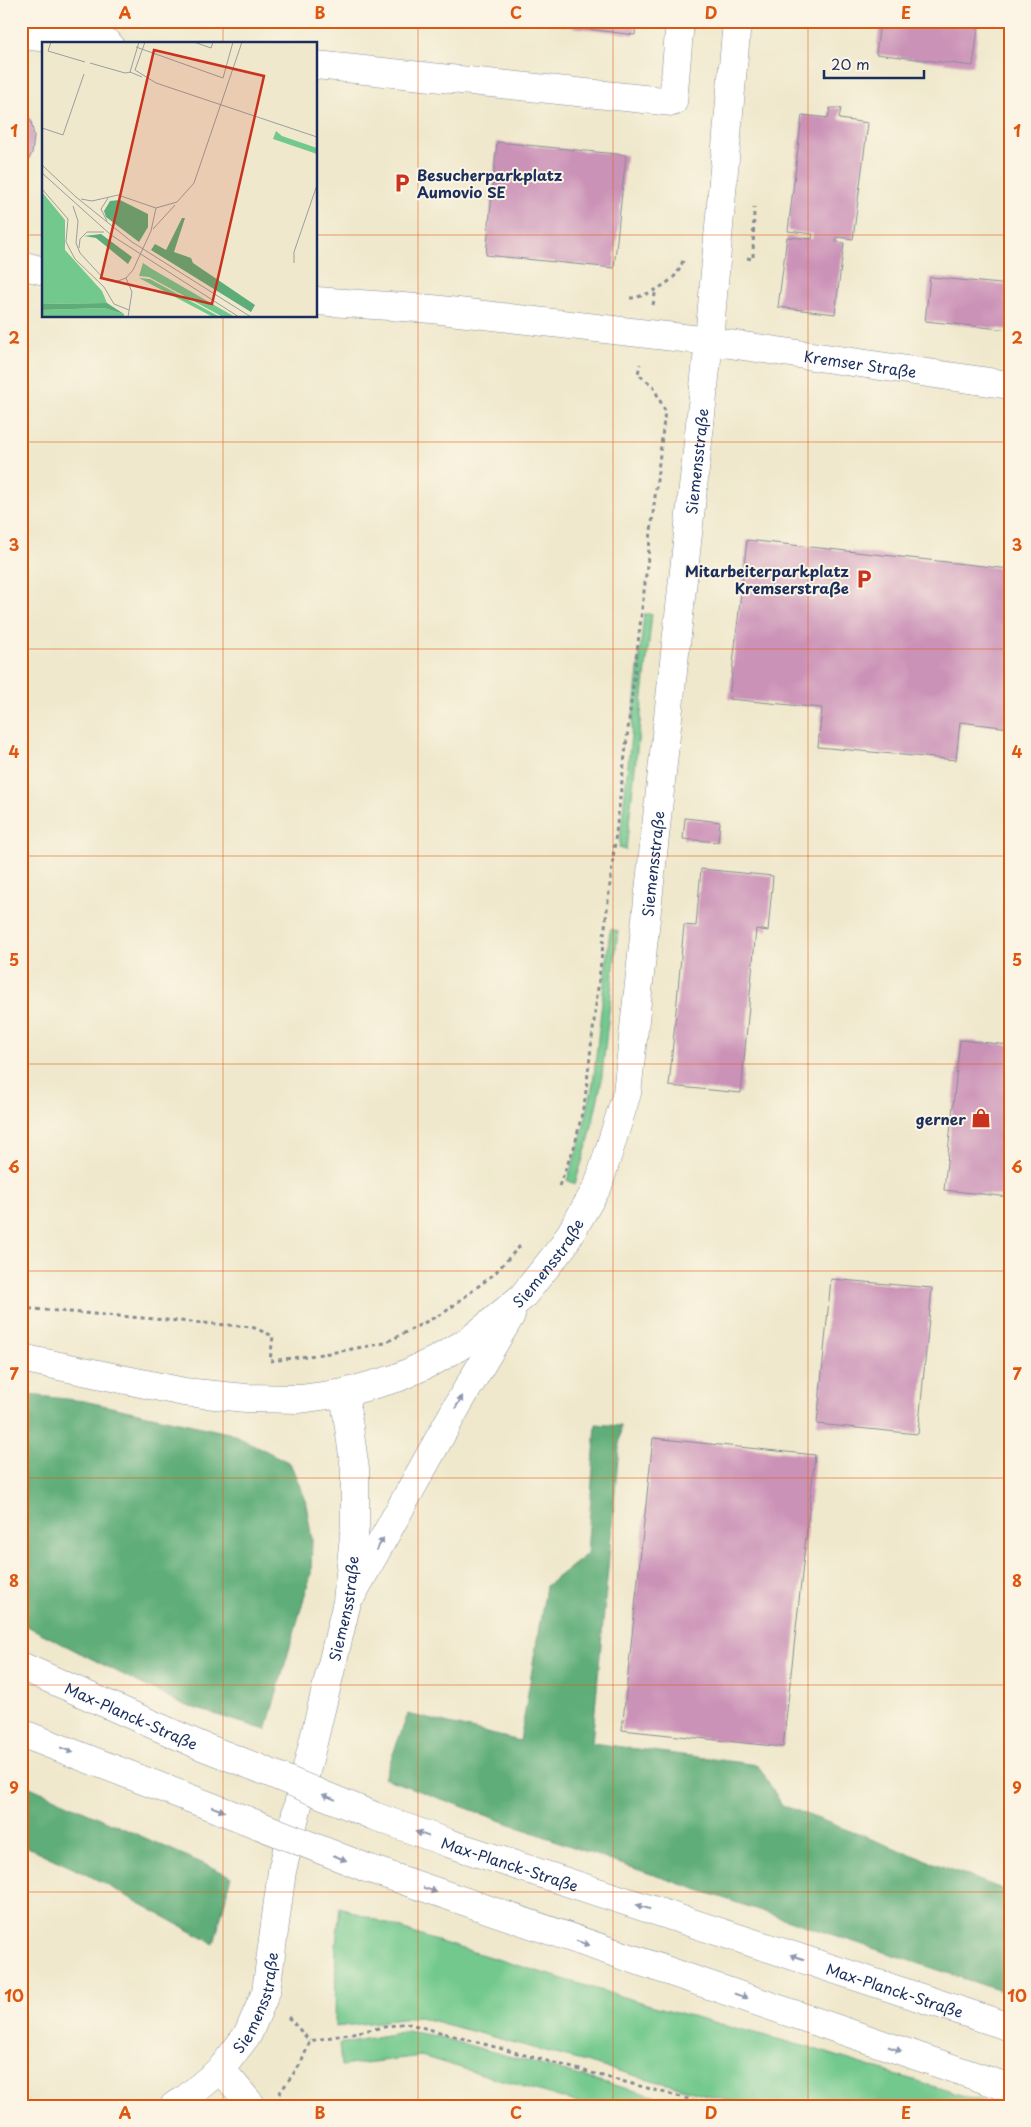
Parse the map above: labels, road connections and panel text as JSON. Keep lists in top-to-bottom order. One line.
{"streets":{"main road":["Kremser Straße","Siemensstraße","Max-Planck-Straße"]},"crossings":[["Kremser Straße","Siemensstraße"]],"places":{"parking":["Besucherparkplatz Aumovio SE","Mitarbeiterparkplatz Kremserstraße"],"shop":["gerner"]},"scale_bar":"20 m","grid":{"columns":["A","B","C","D","E"],"rows":["1","2","3","4","5","6","7","8","9","10"]}}
